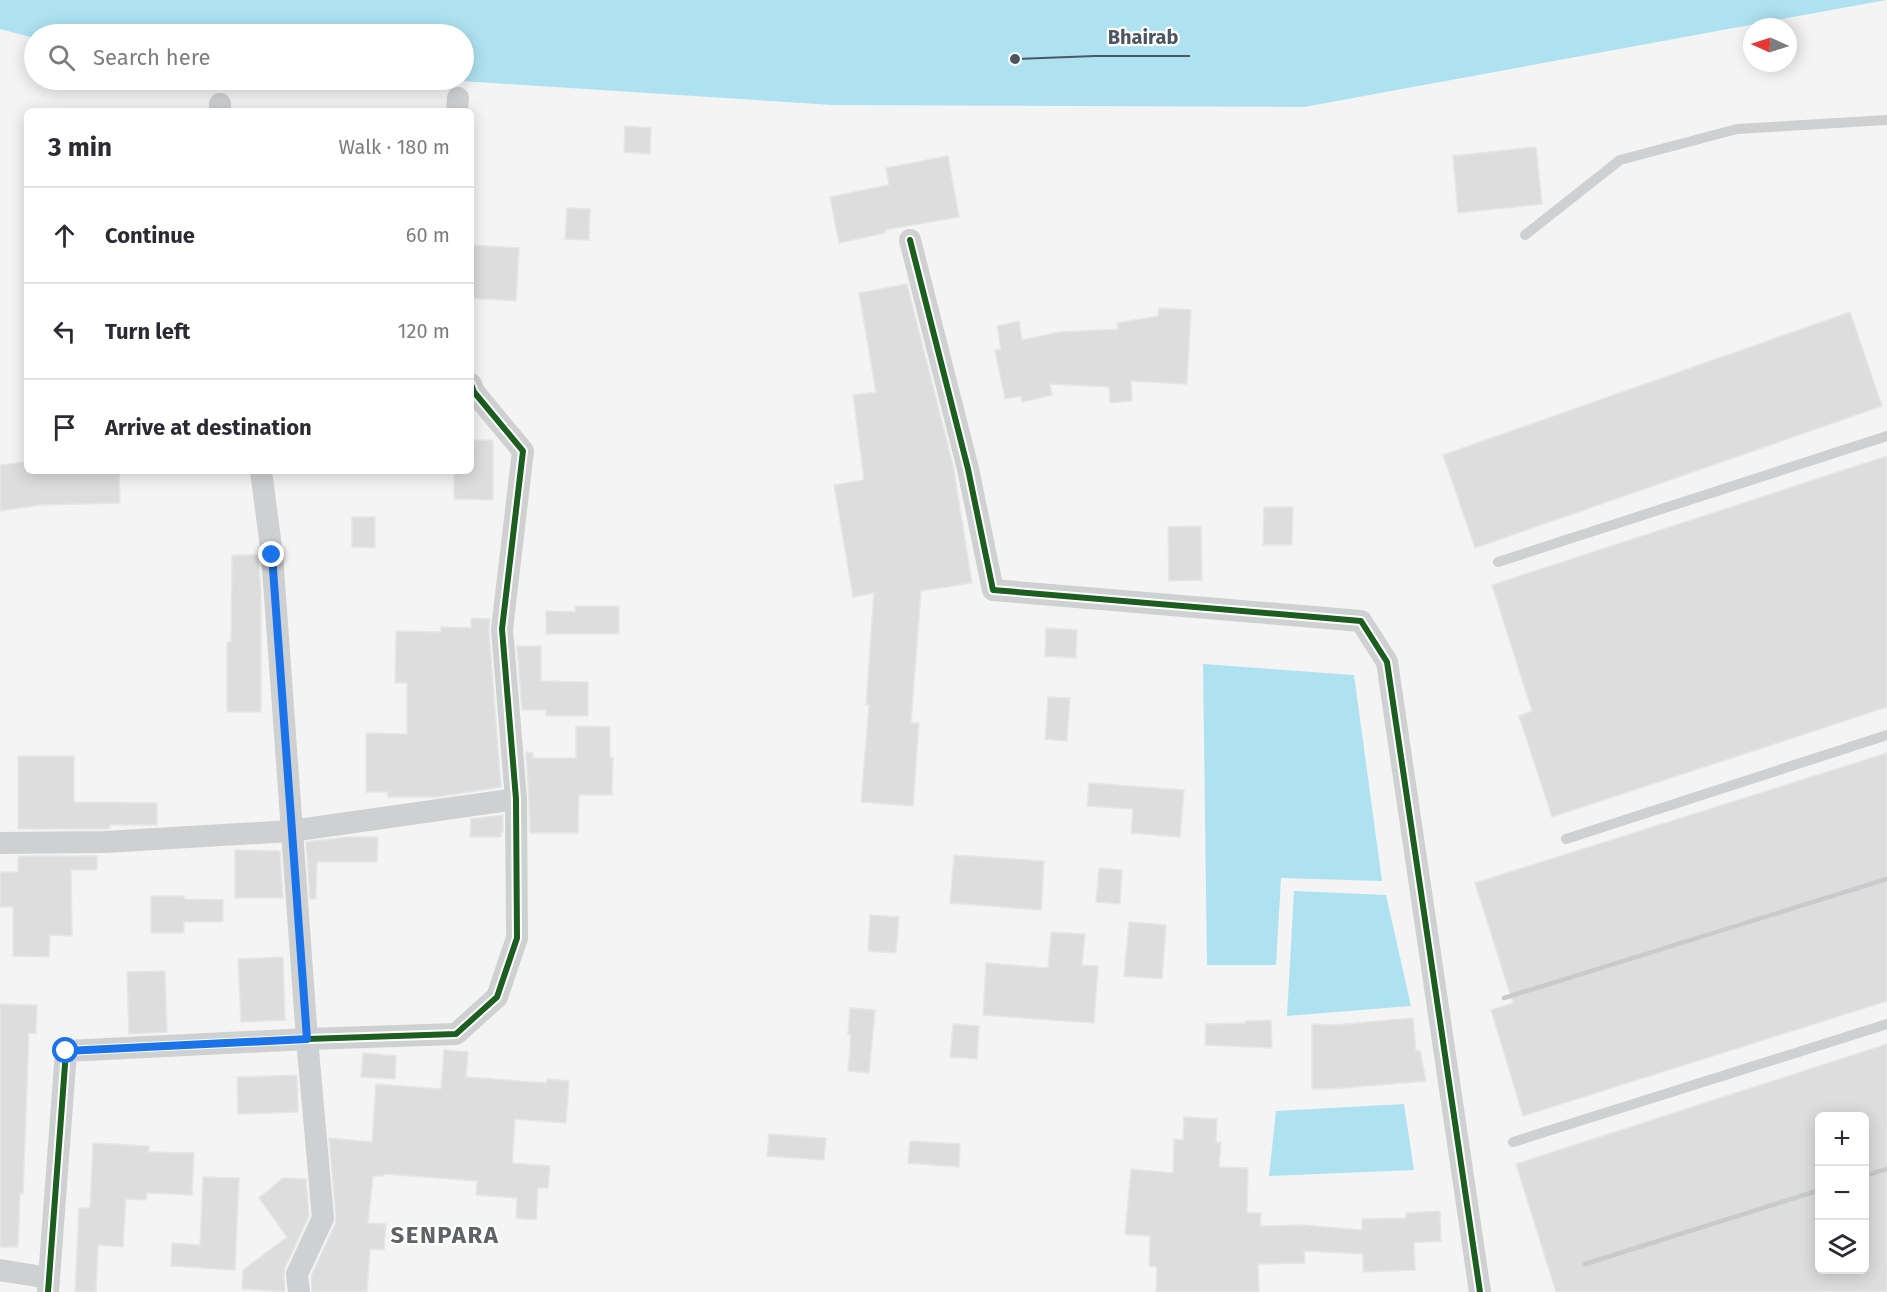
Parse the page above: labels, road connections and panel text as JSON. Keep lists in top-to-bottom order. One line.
{"districts":["SENPARA"],"places":["Bhairab"],"north":"left","page":{"search":"Search here","heading":["3 min","Walk · 180 m"],"list":[["Continue","60 m"],["Turn left","120 m"],"Arrive at destination"],"map_buttons":["+","−"]}}
